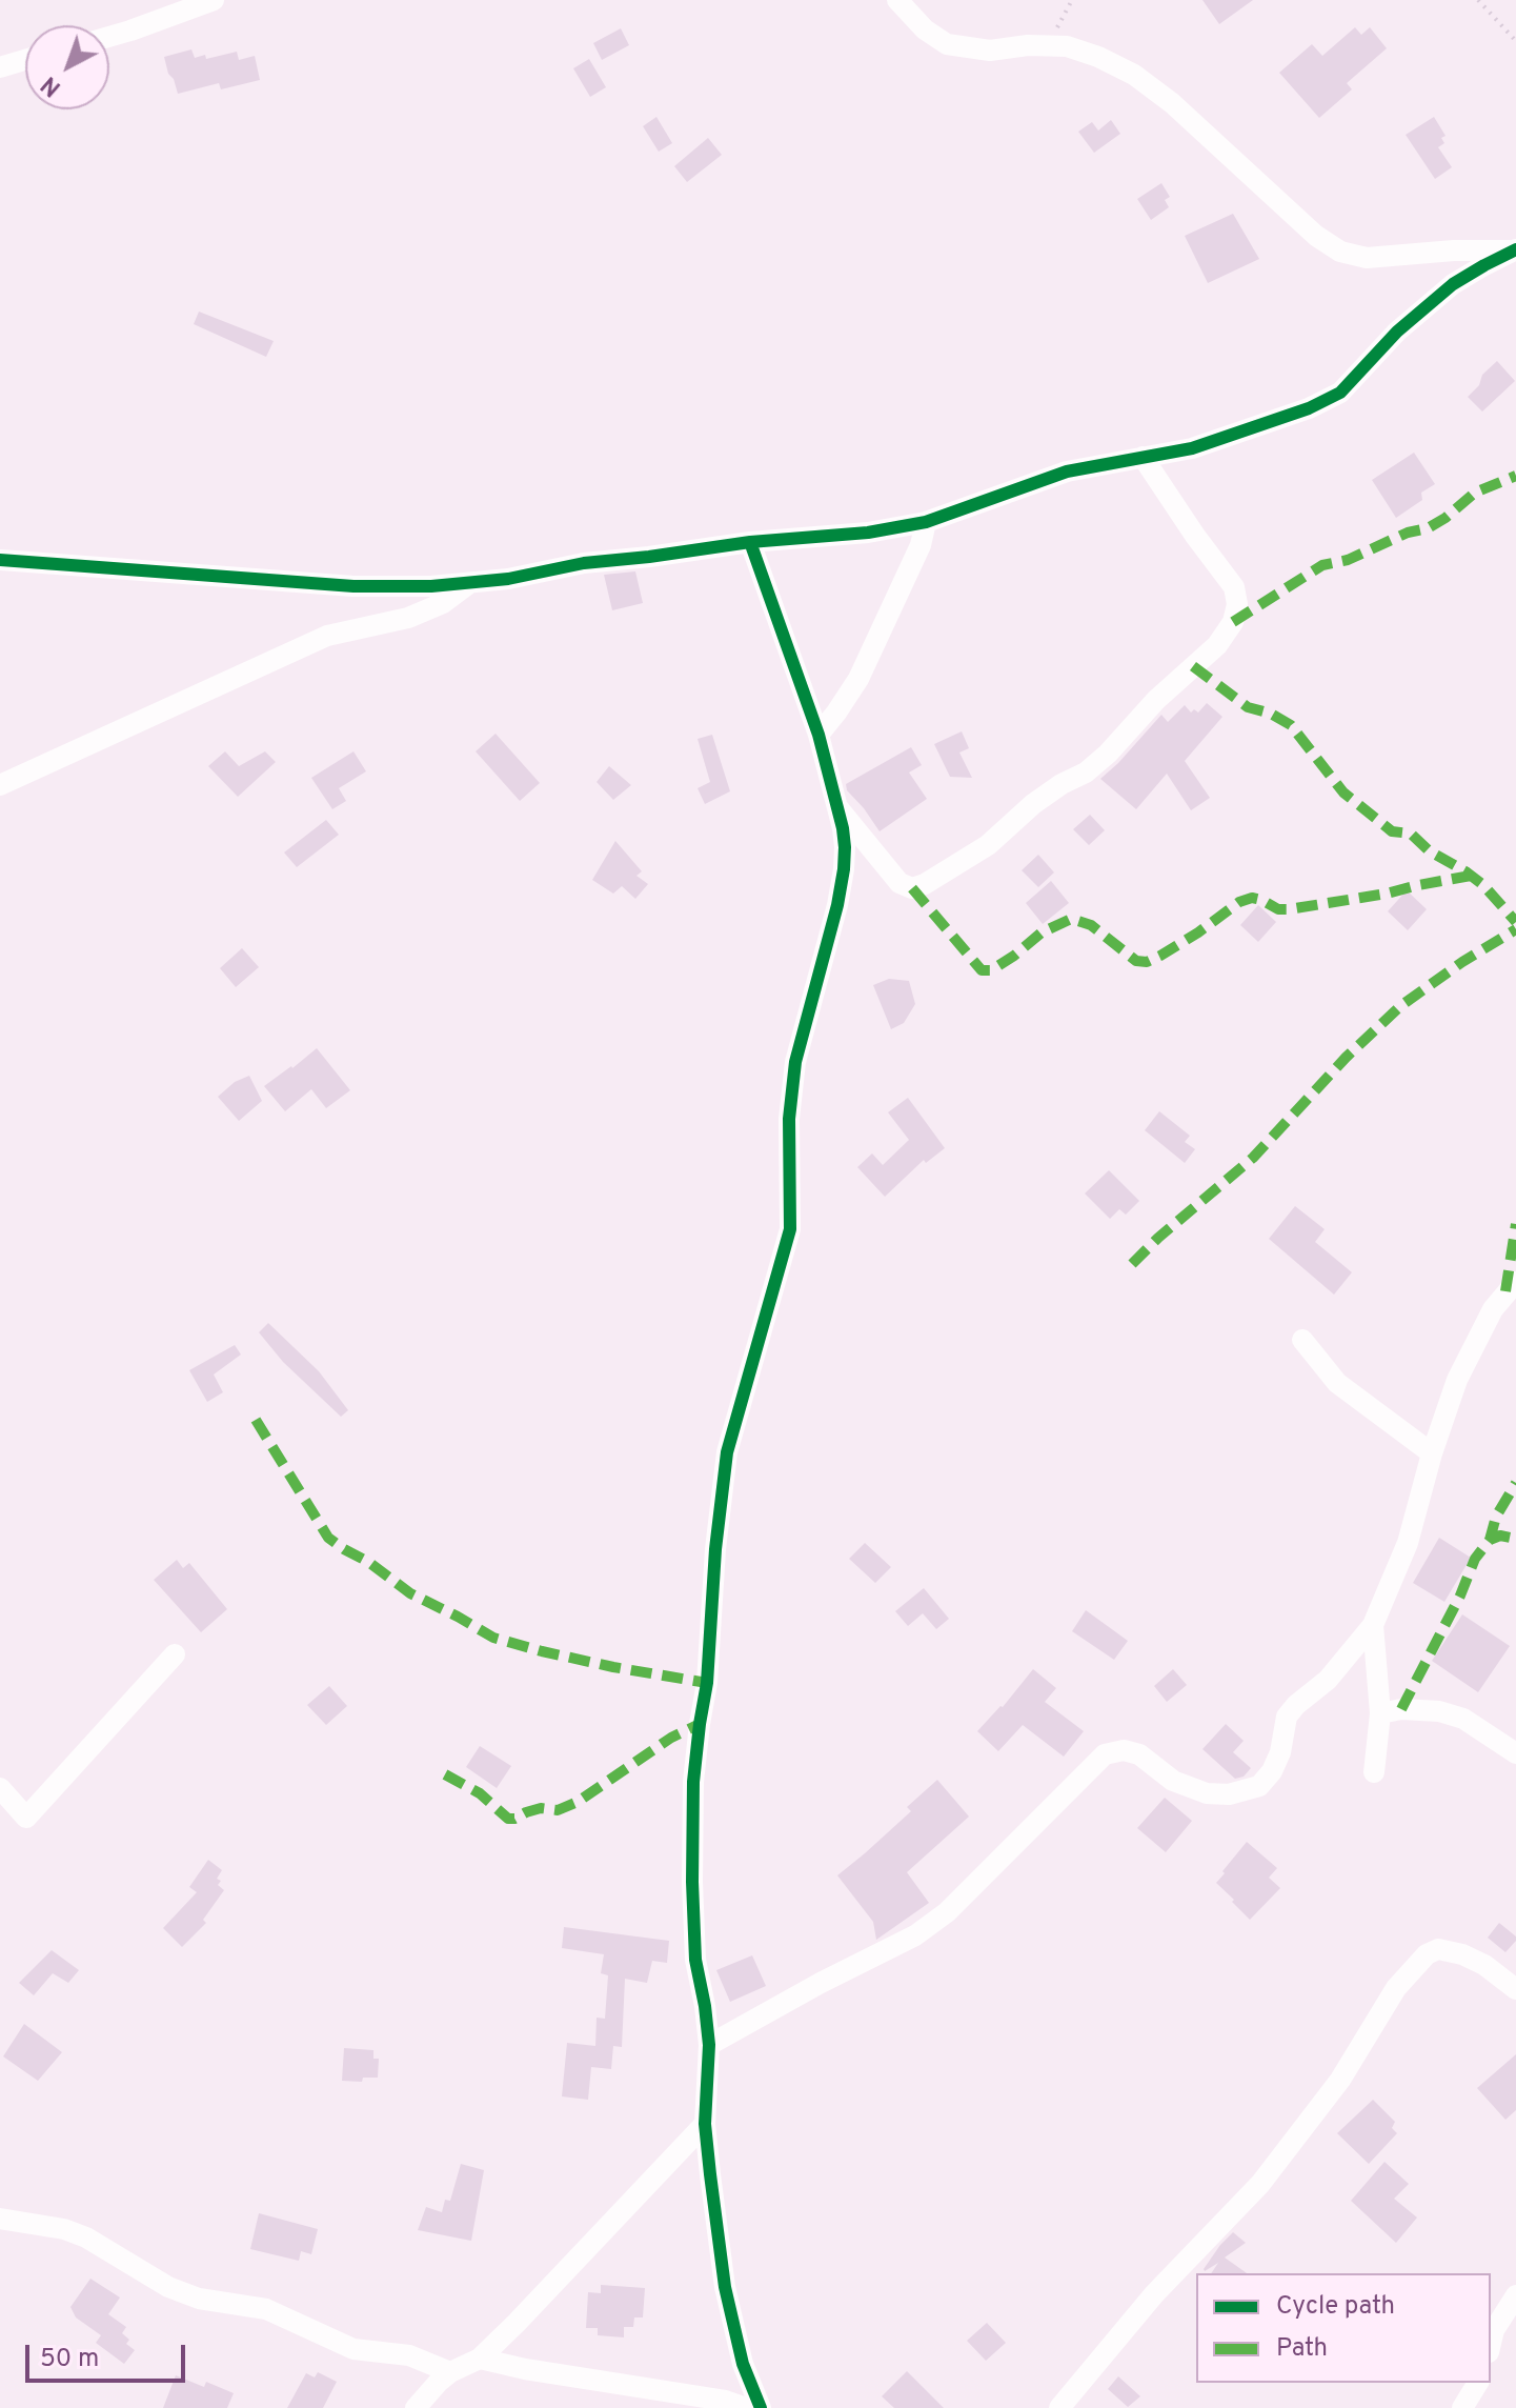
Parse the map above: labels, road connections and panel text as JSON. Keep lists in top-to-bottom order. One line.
{"legend":["Cycle path","Path"],"scale_bar":"50 m","north":"bottom left"}
